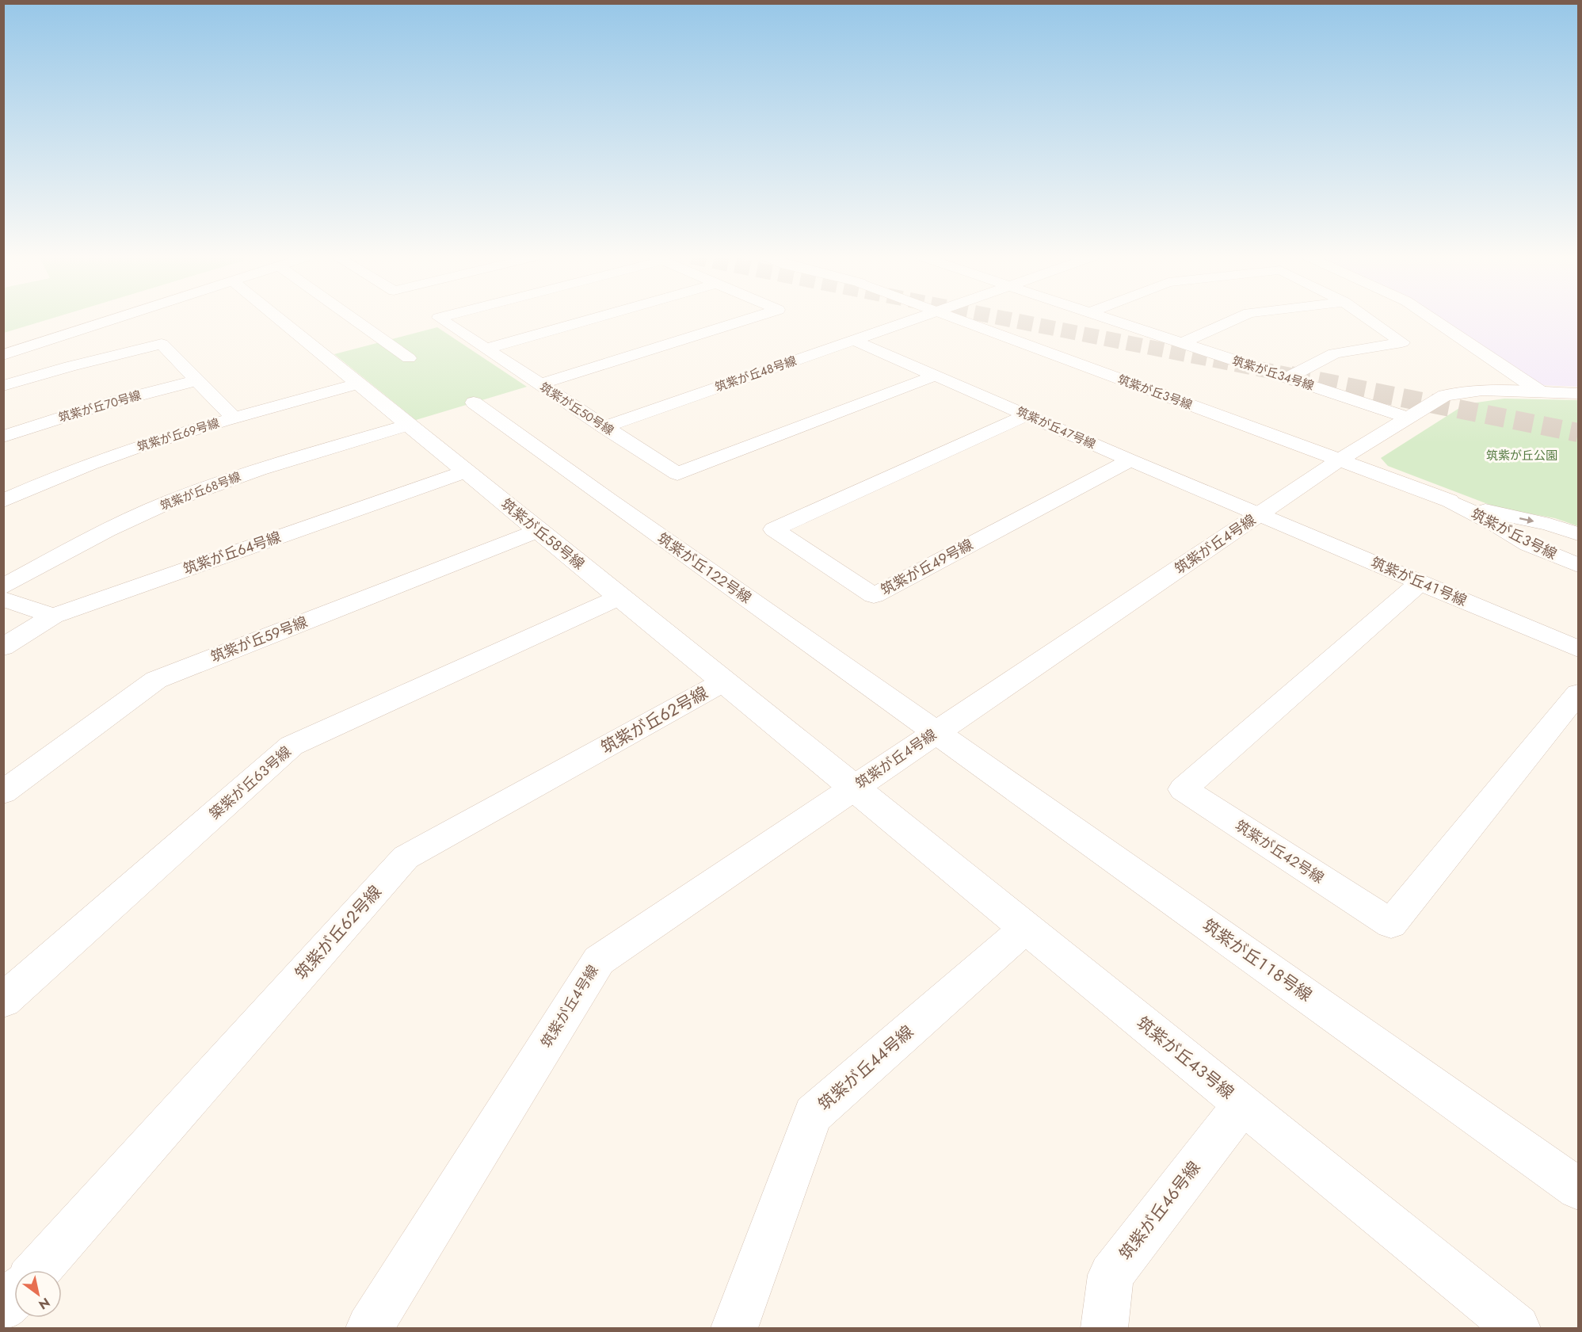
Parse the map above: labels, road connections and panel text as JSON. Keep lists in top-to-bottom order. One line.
{"streets":{"street":["筑紫が丘３４号線","筑紫が丘４８号線","筑紫が丘３号線","筑紫が丘７０号線","筑紫が丘５０号線","筑紫が丘４７号線","筑紫が丘６９号線","筑紫が丘６８号線","筑紫が丘５８号線","筑紫が丘４号線","筑紫が丘６４号線","筑紫が丘４９号線","筑紫が丘１２２号線","筑紫が丘４１号線","筑紫が丘５９号線","筑紫が丘６２号線","築紫が丘６３号線","筑紫が丘４２号線","筑紫が丘１１８号線","筑紫が丘４３号線","筑紫が丘４４号線","筑紫が丘４６号線"]},"crossings":[["筑紫が丘３４号線","筑紫が丘４号線"],["筑紫が丘４８号線","筑紫が丘５０号線"],["筑紫が丘４８号線","筑紫が丘４７号線"],["筑紫が丘３号線","筑紫が丘４号線"],["筑紫が丘５０号線","筑紫が丘４７号線"],["筑紫が丘４７号線","筑紫が丘４号線"],["筑紫が丘４７号線","筑紫が丘４９号線"],["筑紫が丘４７号線","筑紫が丘４１号線"],["筑紫が丘６９号線","筑紫が丘５８号線"],["筑紫が丘６８号線","筑紫が丘５８号線"],["筑紫が丘５８号線","筑紫が丘４号線"],["筑紫が丘５８号線","筑紫が丘６４号線"],["筑紫が丘５８号線","筑紫が丘５９号線"],["筑紫が丘５８号線","筑紫が丘６２号線"],["筑紫が丘５８号線","築紫が丘６３号線"],["筑紫が丘５８号線","筑紫が丘４３号線"],["筑紫が丘４号線","筑紫が丘１２２号線"],["筑紫が丘４号線","筑紫が丘４１号線"],["筑紫が丘４号線","筑紫が丘１１８号線"],["筑紫が丘４号線","筑紫が丘４３号線"],["筑紫が丘１２２号線","筑紫が丘１１８号線"],["筑紫が丘４１号線","筑紫が丘４２号線"],["筑紫が丘４３号線","筑紫が丘４４号線"],["筑紫が丘４３号線","筑紫が丘４６号線"]],"parks":["筑紫が丘公園"],"north":"bottom right"}
